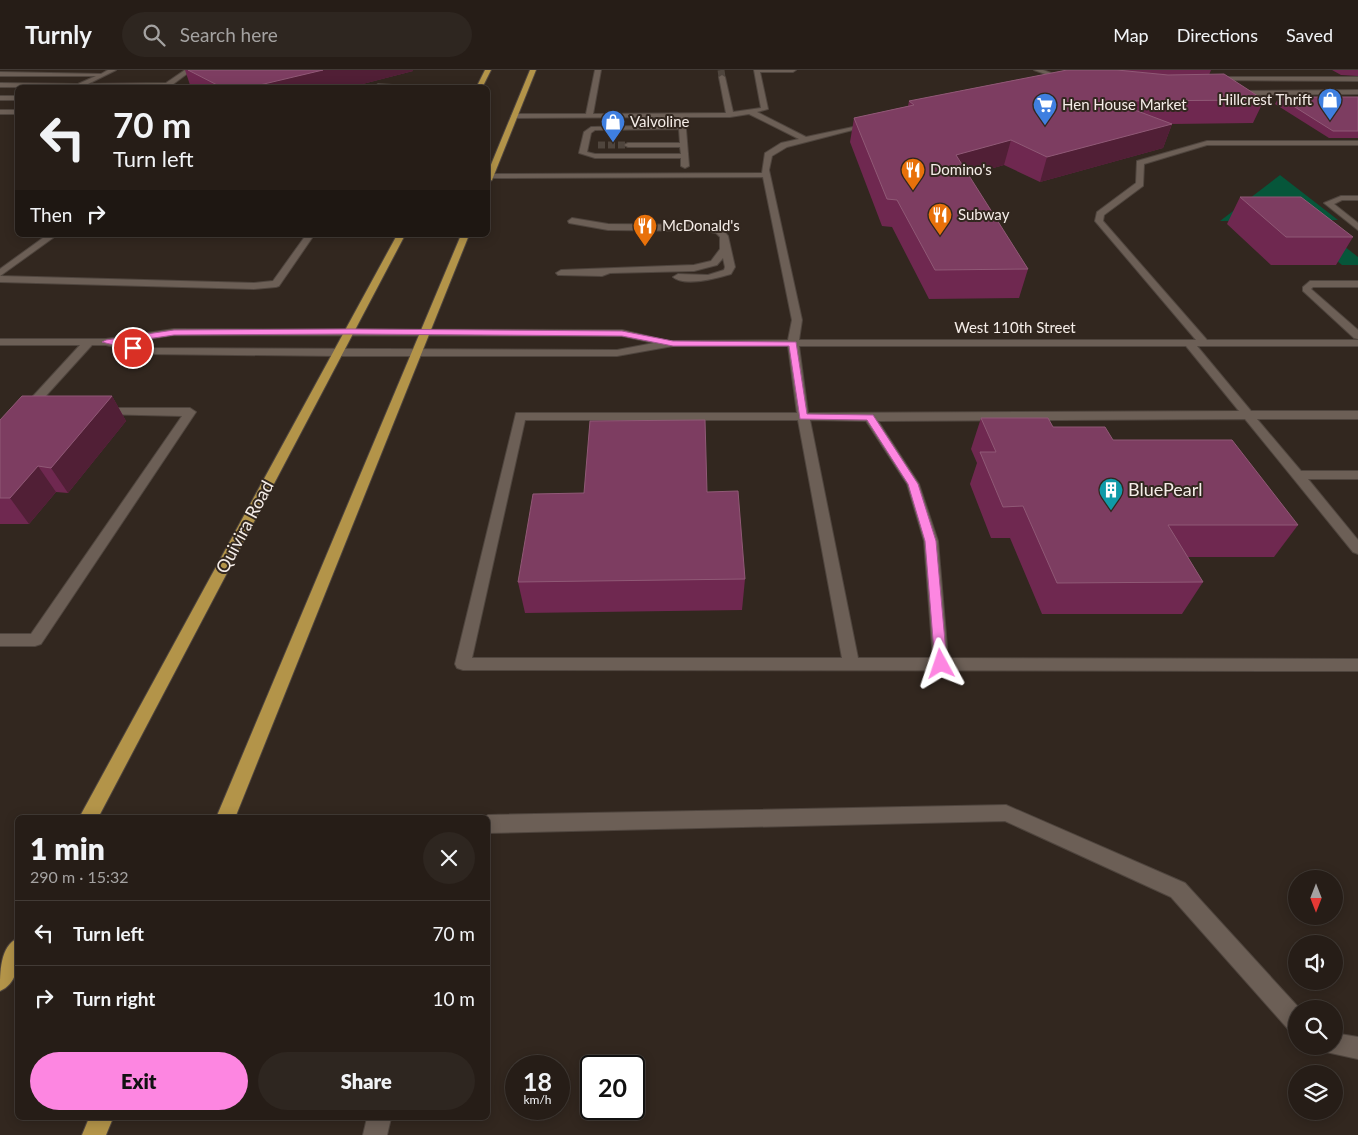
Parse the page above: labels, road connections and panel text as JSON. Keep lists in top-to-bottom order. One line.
{"streets":{"main road":["Quivira Road"],"street":["West 110th Street"]},"crossings":[["West 110th Street","Quivira Road"]],"places":{"shop":["Hillcrest Thrift","Valvoline"],"supermarket":["Hen House Market"],"restaurant":["Domino's","Subway","McDonald's"],"building":["BluePearl"]},"north":"bottom","page":{"header":"Turnly","search":"Search here","nav":["Map","Directions","Saved"],"turn":["70 m","Turn left"],"then":"Then","heading":["1 min","290 m · 15:32"],"list":[{"name":"Turn left","value":"70 m"},{"name":"Turn right","value":"10 m"}],"buttons":["Exit","Share"],"speed":"18 km/h","limit":"20"}}
